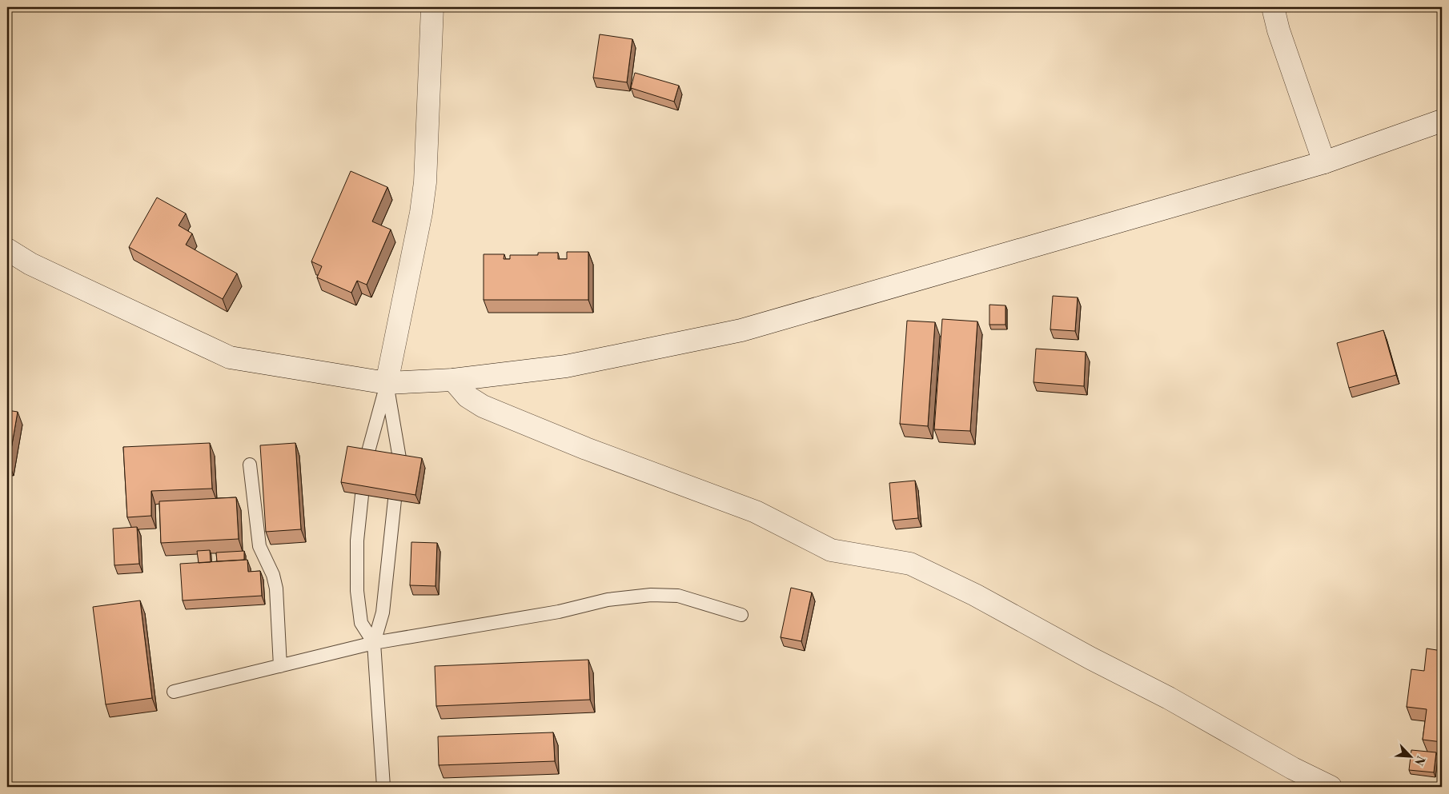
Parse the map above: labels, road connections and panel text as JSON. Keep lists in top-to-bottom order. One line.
{"north":"bottom right"}
